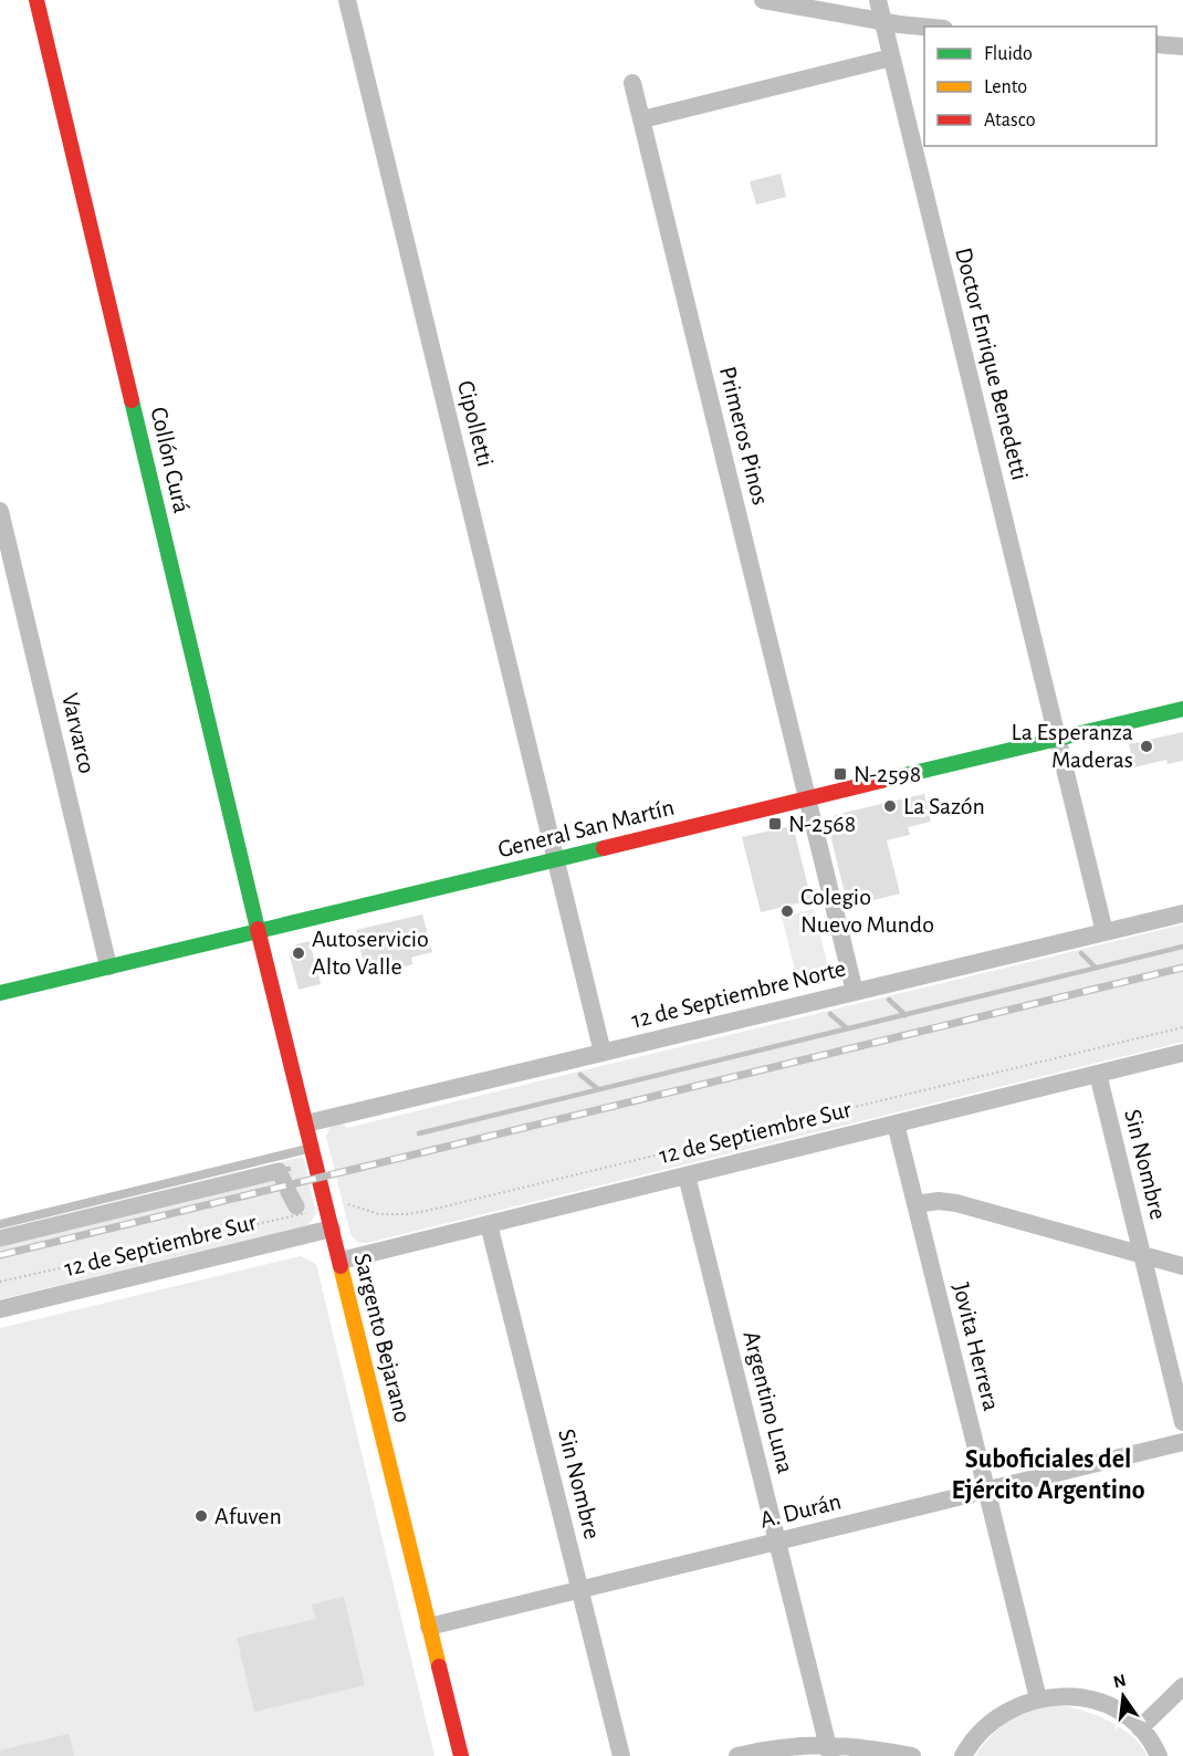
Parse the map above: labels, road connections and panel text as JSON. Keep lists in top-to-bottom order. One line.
{"streets":{"main road":["Collón Curá","General San Martín","Sargento Bejarano"],"street":["Doctor Enrique Benedetti","Cipolletti","Primeros Pinos","Varvarco","12 de Septiembre Norte","12 de Septiembre Sur","Sin Nombre","Jovita Herrera","Argentino Luna","A. Durán"]},"crossings":[["Doctor Enrique Benedetti","General San Martín"],["Cipolletti","General San Martín"],["Primeros Pinos","General San Martín"],["Collón Curá","General San Martín"],["Collón Curá","Sargento Bejarano"],["Varvarco","General San Martín"],["General San Martín","Sargento Bejarano"],["12 de Septiembre Norte","Sargento Bejarano"],["12 de Septiembre Sur","Sin Nombre"],["12 de Septiembre Sur","Sargento Bejarano"],["12 de Septiembre Sur","Jovita Herrera"],["12 de Septiembre Sur","Argentino Luna"],["Sin Nombre","A. Durán"],["Sargento Bejarano","A. Durán"],["Jovita Herrera","A. Durán"],["Argentino Luna","A. Durán"]],"districts":["Suboficiales del Ejército Argentino"],"places":{"other":["La Esperanza Maderas","La Sazón","Colegio Nuevo Mundo","Autoservicio Alto Valle","Afuven"],"transit":["N-2598","N-2568"]},"legend":["Fluido","Lento","Atasco"],"north":"top"}
